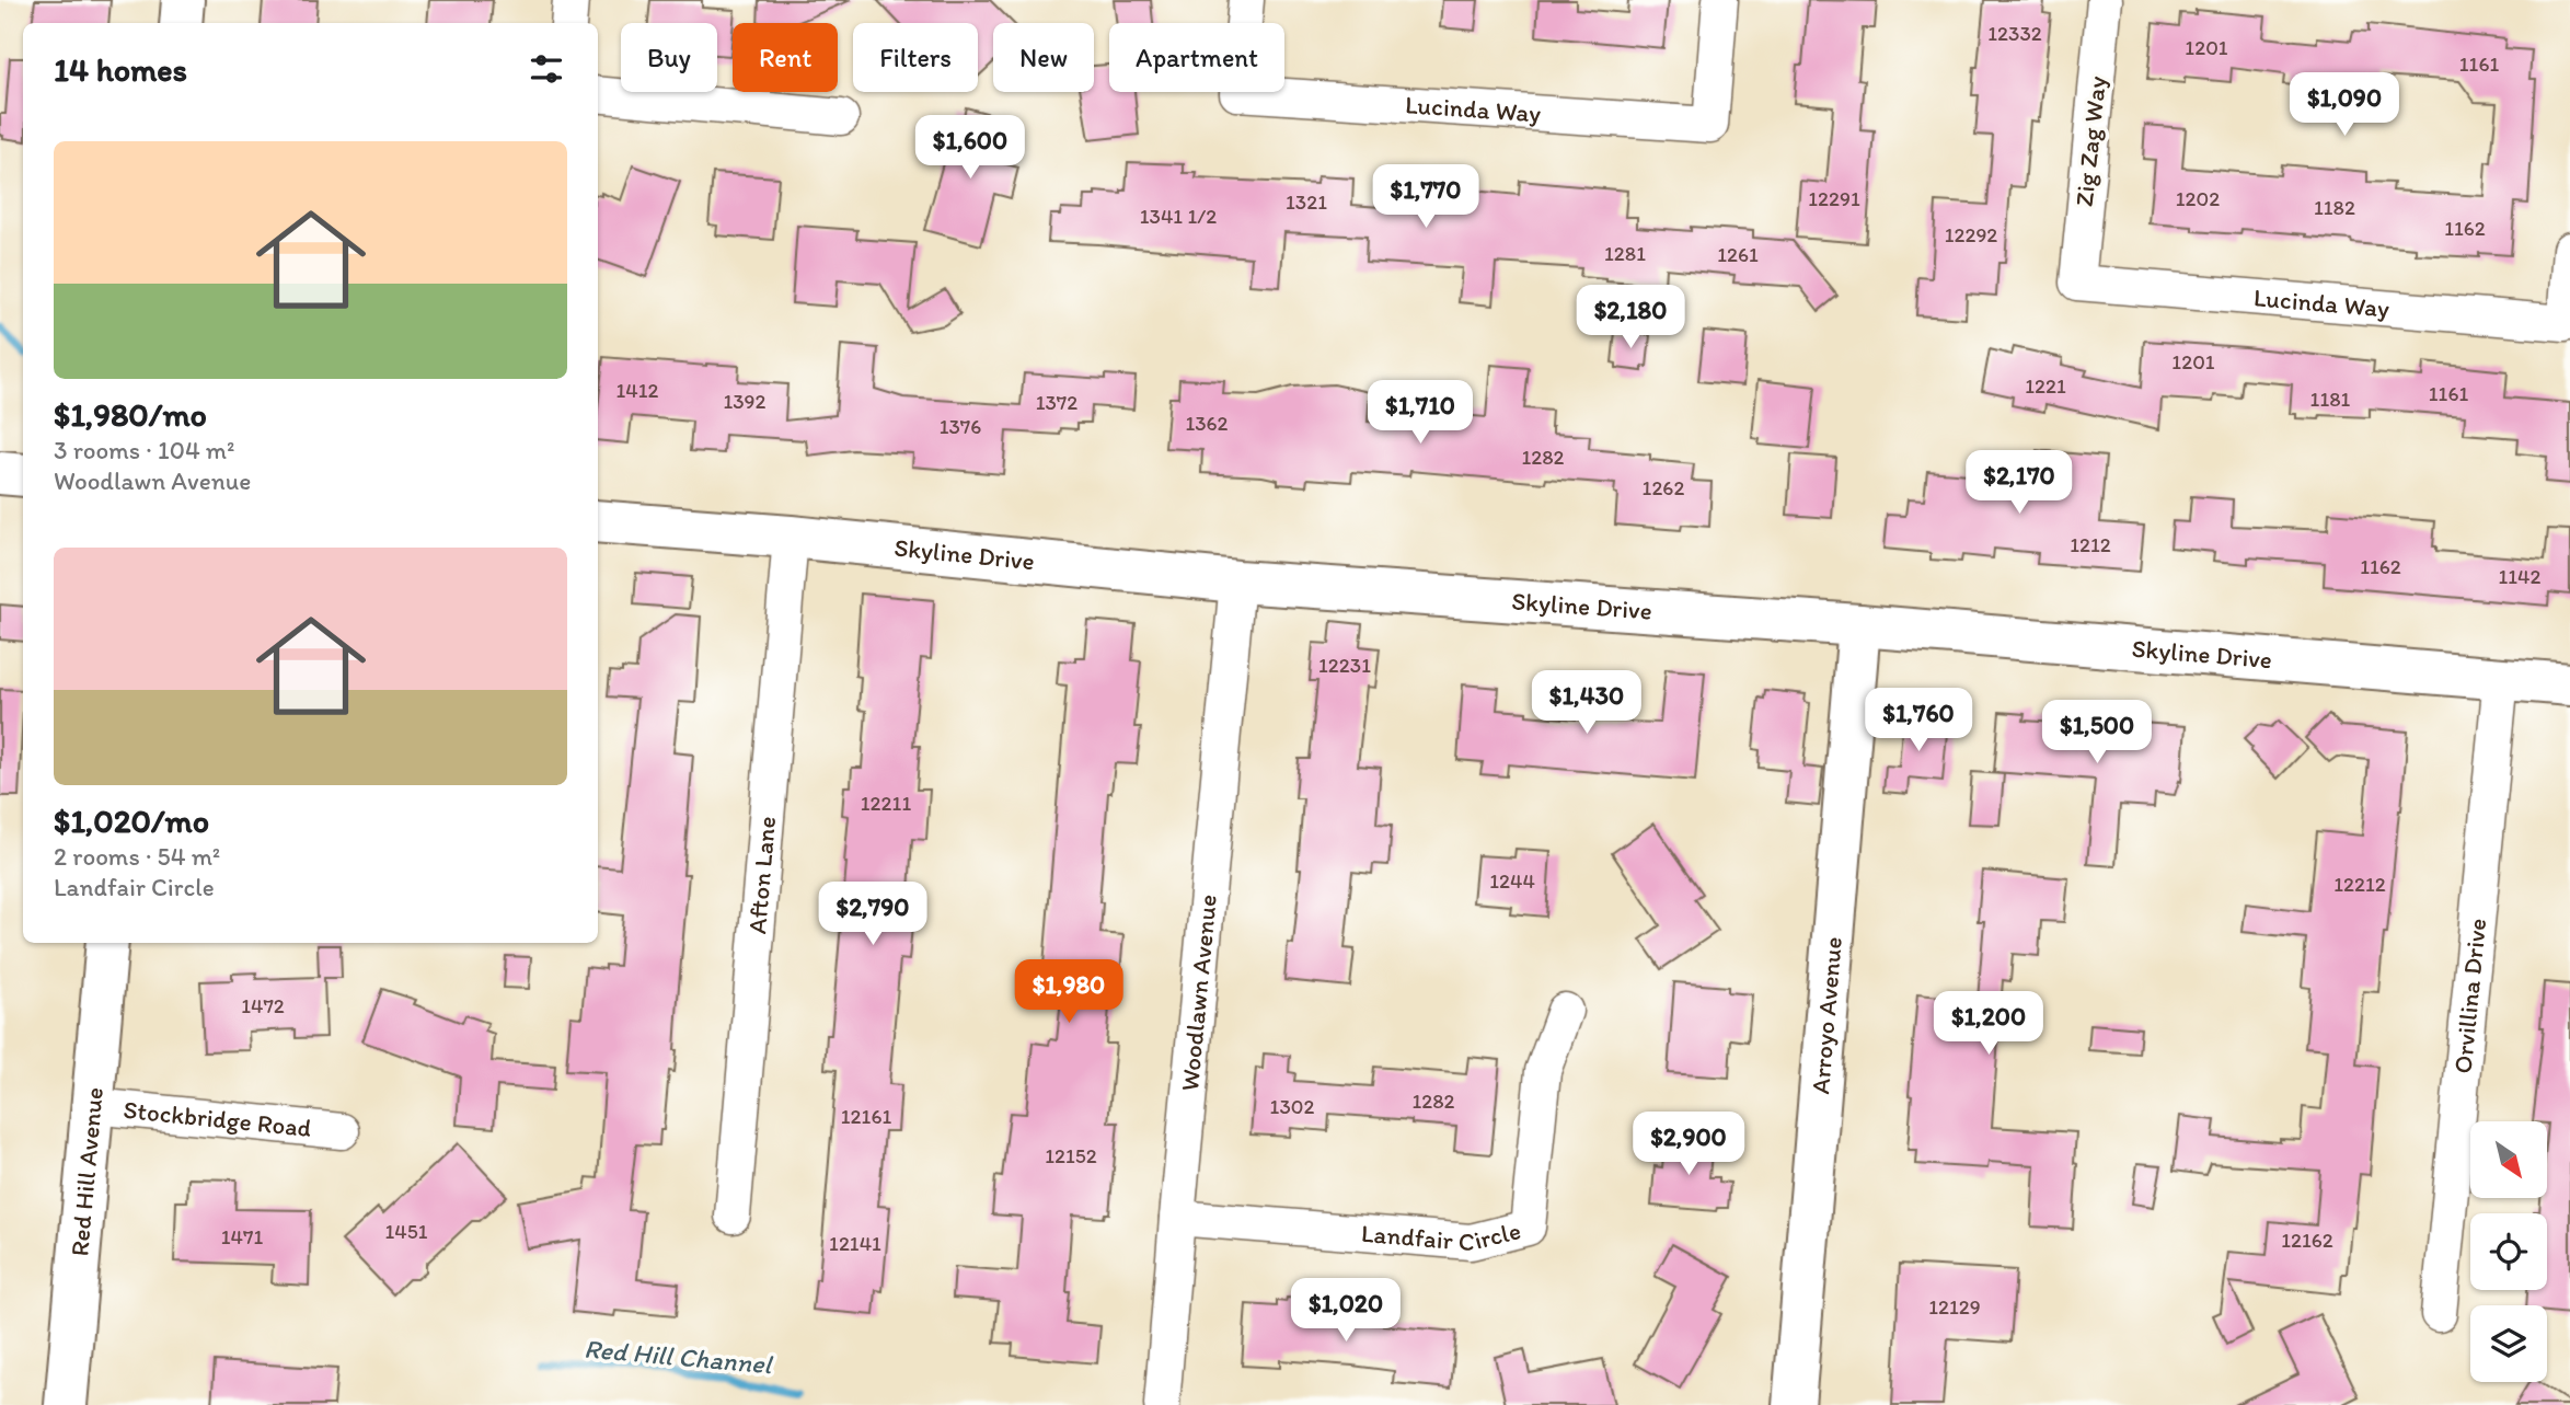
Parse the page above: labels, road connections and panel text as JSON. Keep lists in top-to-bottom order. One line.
{"streets":{"street":["Lucinda Way","Zig Zag Way","Skyline Drive","Afton Lane","Woodlawn Avenue","Orvillina Drive","Arroyo Avenue","Stockbridge Road","Red Hill Avenue","Landfair Circle"]},"crossings":[["Lucinda Way","Zig Zag Way"],["Skyline Drive","Afton Lane"],["Skyline Drive","Woodlawn Avenue"],["Skyline Drive","Orvillina Drive"],["Skyline Drive","Arroyo Avenue"],["Woodlawn Avenue","Landfair Circle"],["Stockbridge Road","Red Hill Avenue"]],"water":["Red Hill Channel"],"house_numbers":["12332","1201","1161","12291","1202","1321","1182","1341 1/2","1162","12292","1281","1261","1201","1221","1412","1161","1181","1392","1372","1362","1376","1282","1262","1212","1162","1142","12231","12211","1244","12212","1472","1282","1302","12161","12152","1451","1471","12162","12141","12129"],"north":"bottom right","page":{"chip":["Buy","Rent","Filters","New","Apartment"],"heading":"14 homes","price":["$1,090","$1,600","$1,770","$2,180","$1,710","$2,170","$1,430","$1,760","$1,500","$2,790","$1,980","$1,200","$2,900","$1,020"],"list":[{"name":"$1,980/mo","note":"3 rooms · 104 m² · Woodlawn Avenue"},{"name":"$1,020/mo","note":"2 rooms · 54 m² · Landfair Circle"}]}}
